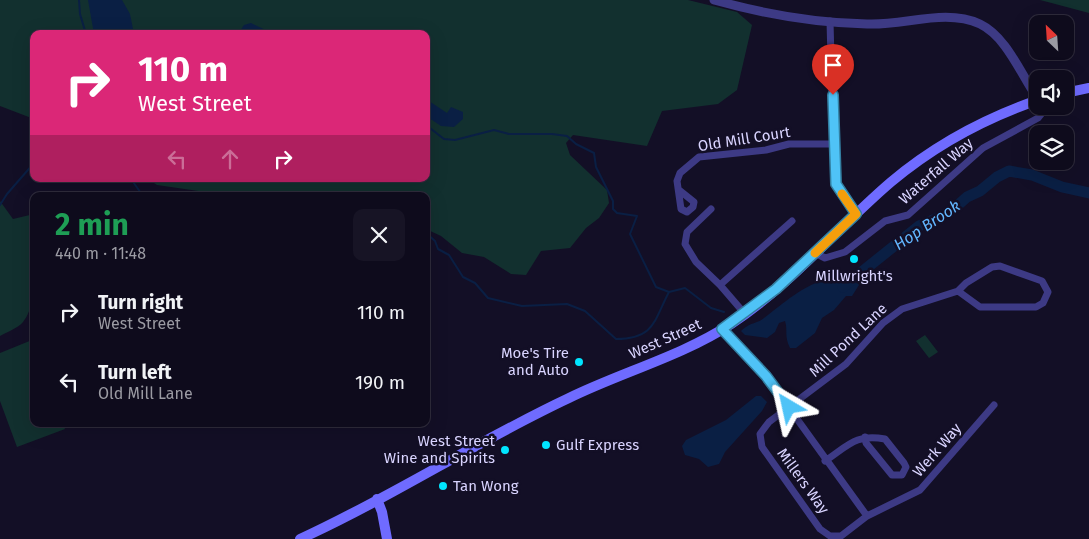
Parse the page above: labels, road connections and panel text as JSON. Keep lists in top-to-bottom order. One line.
{"streets":{"main road":["West Street"],"street":["Old Mill Court","Waterfall Way","Mill Pond Lane","Werk Way","Millers Way"]},"crossings":[["Waterfall Way","West Street"],["Mill Pond Lane","Millers Way"],["Werk Way","Millers Way"]],"water":["Hop Brook"],"places":["Millwright's","Moe's Tire and Auto","Gulf Express","West Street Wine and Spirits","Tan Wong"],"north":"top left","page":{"turn":["110 m","West Street"],"heading":["2 min","440 m · 11:48"],"list":[{"name":"Turn right","note":"West Street","value":"110 m"},{"name":"Turn left","note":"Old Mill Lane","value":"190 m"}]}}
